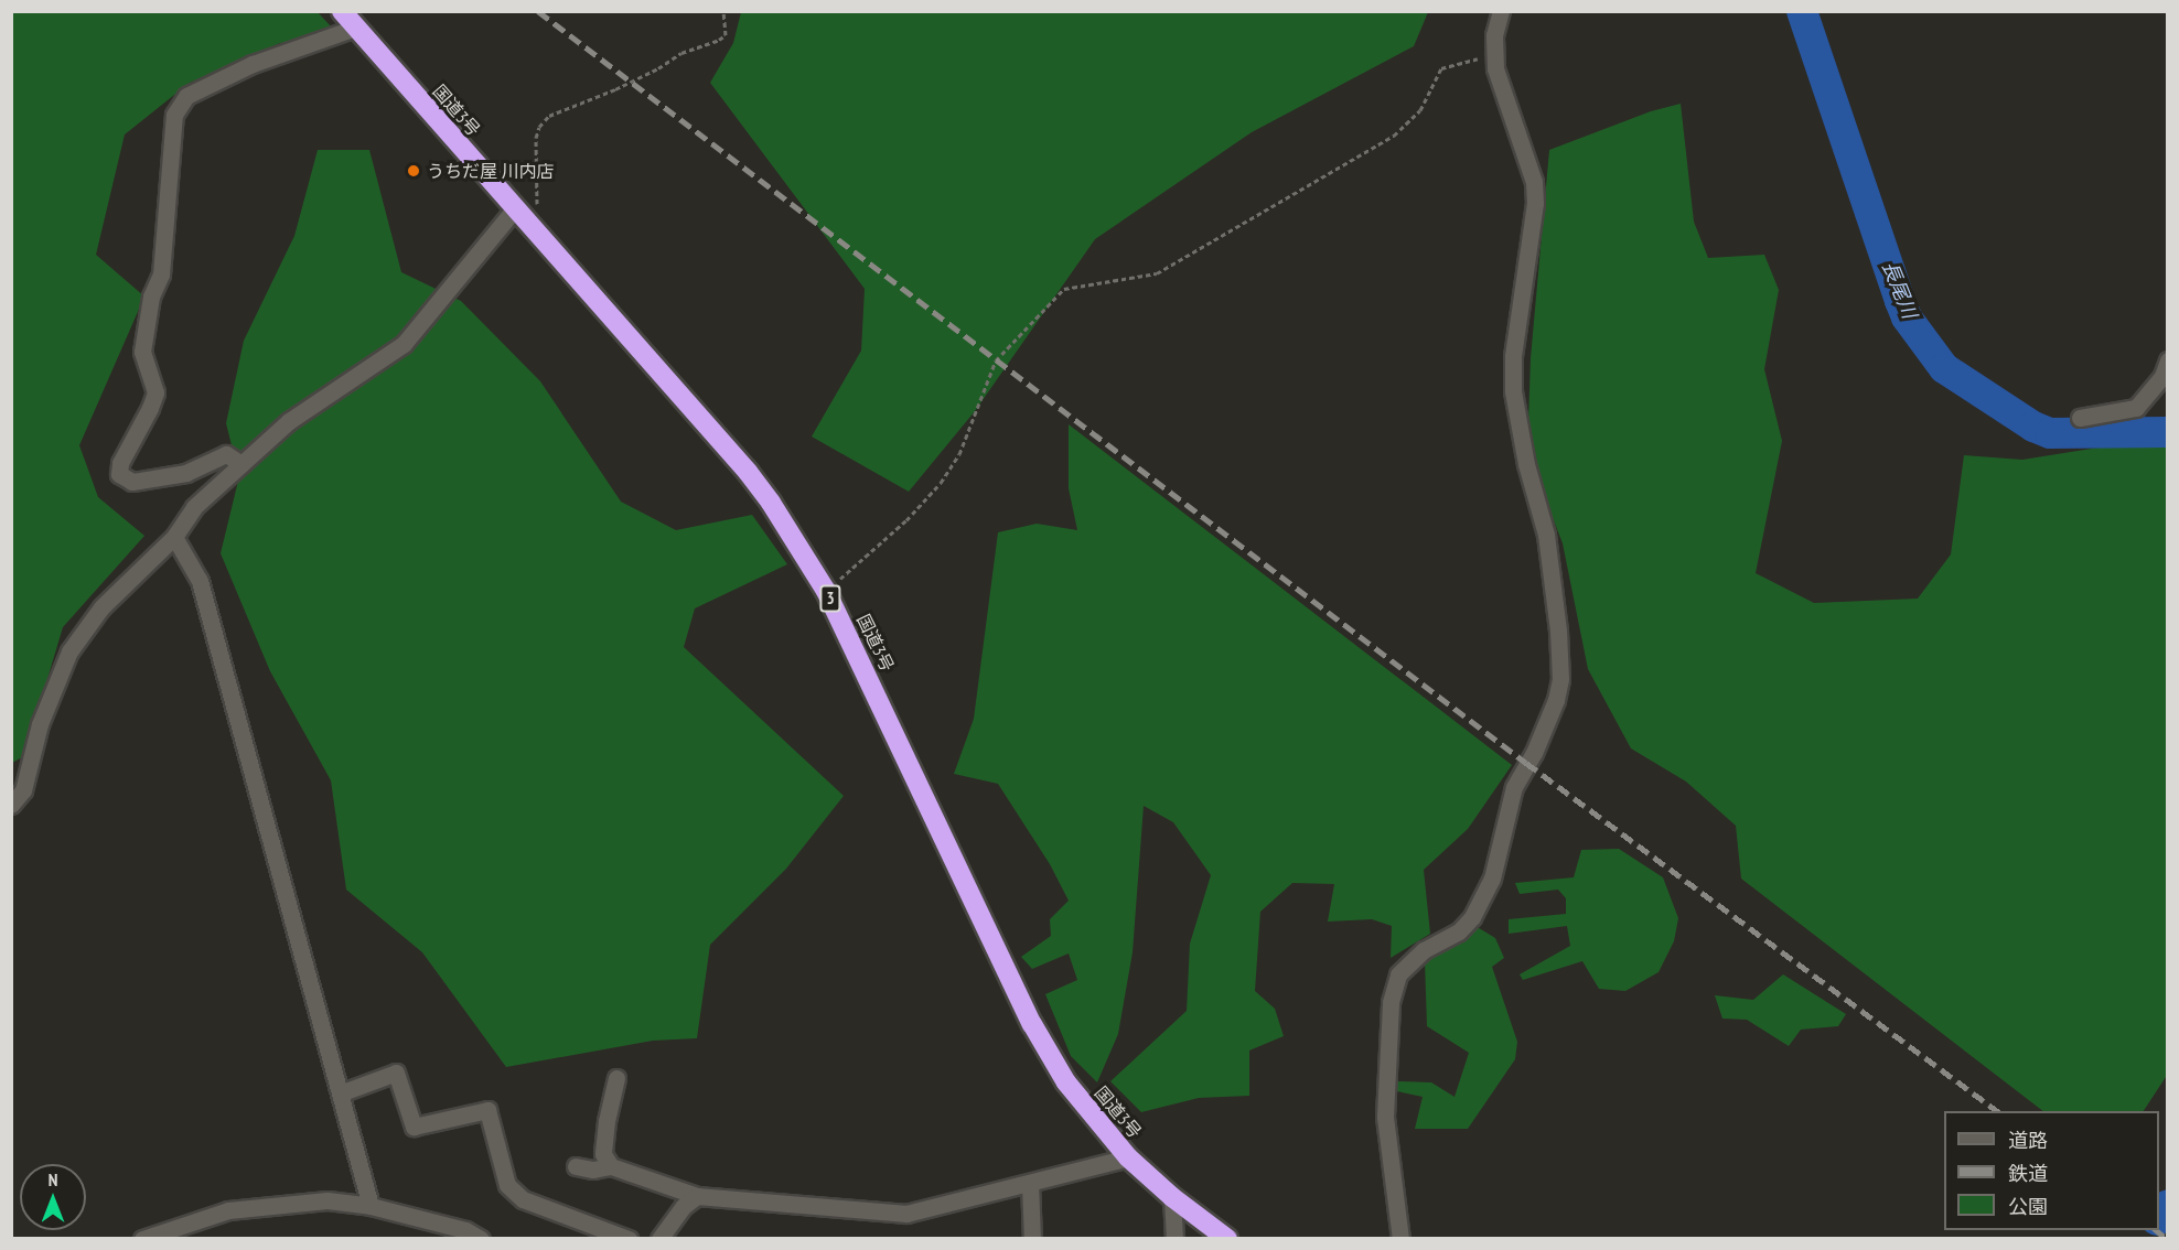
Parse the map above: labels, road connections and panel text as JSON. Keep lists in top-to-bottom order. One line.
{"streets":{"highway":["国道3号","3"]},"water":["長尾川"],"places":["うちだ屋 川内店"],"legend":["道路","鉄道","公園"],"north":"top"}
